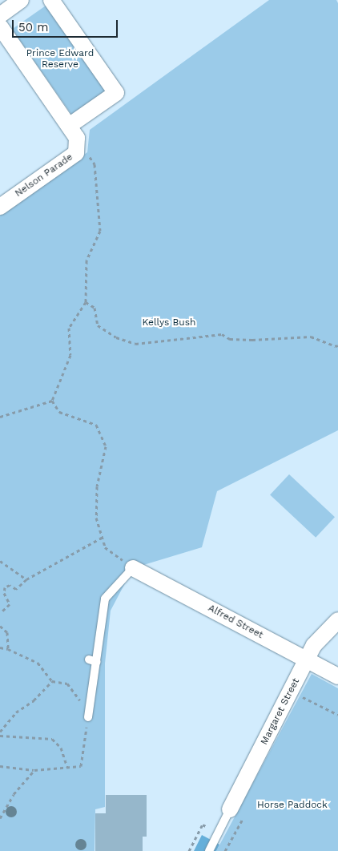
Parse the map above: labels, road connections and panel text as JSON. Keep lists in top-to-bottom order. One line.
{"streets":{"street":["Nelson Parade","Alfred Street","Margaret Street"]},"crossings":[["Alfred Street","Margaret Street"]],"parks":["Prince Edward Reserve","Kellys Bush","Horse Paddock"],"scale_bar":"50 m"}
